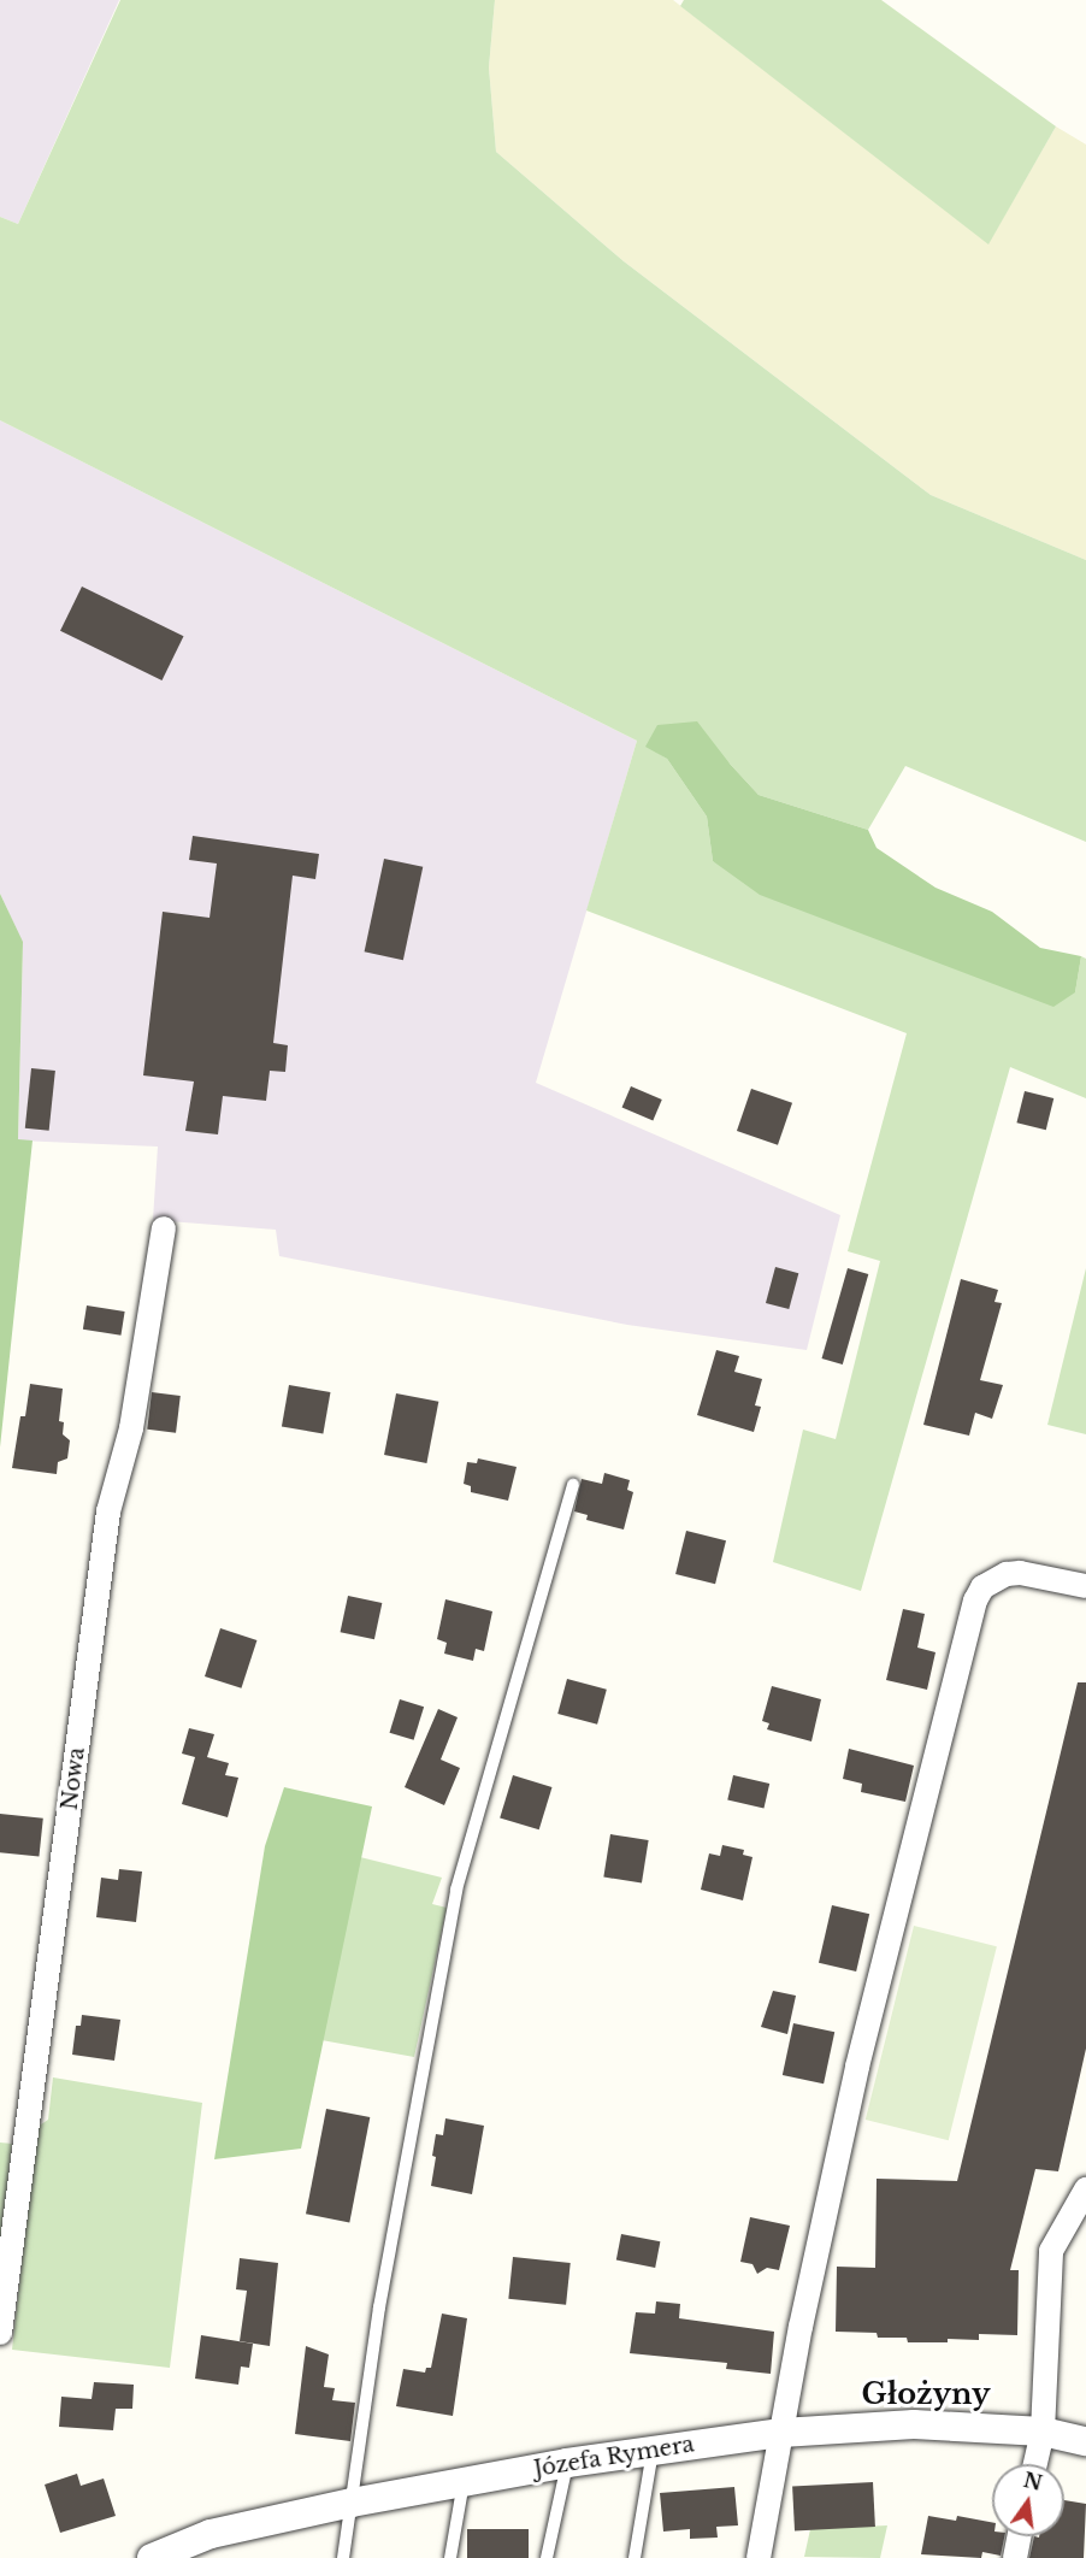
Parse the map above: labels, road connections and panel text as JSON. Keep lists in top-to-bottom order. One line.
{"streets":{"street":["Nowa","Józefa Rymera"]},"districts":["Głożyny"],"north":"top"}
